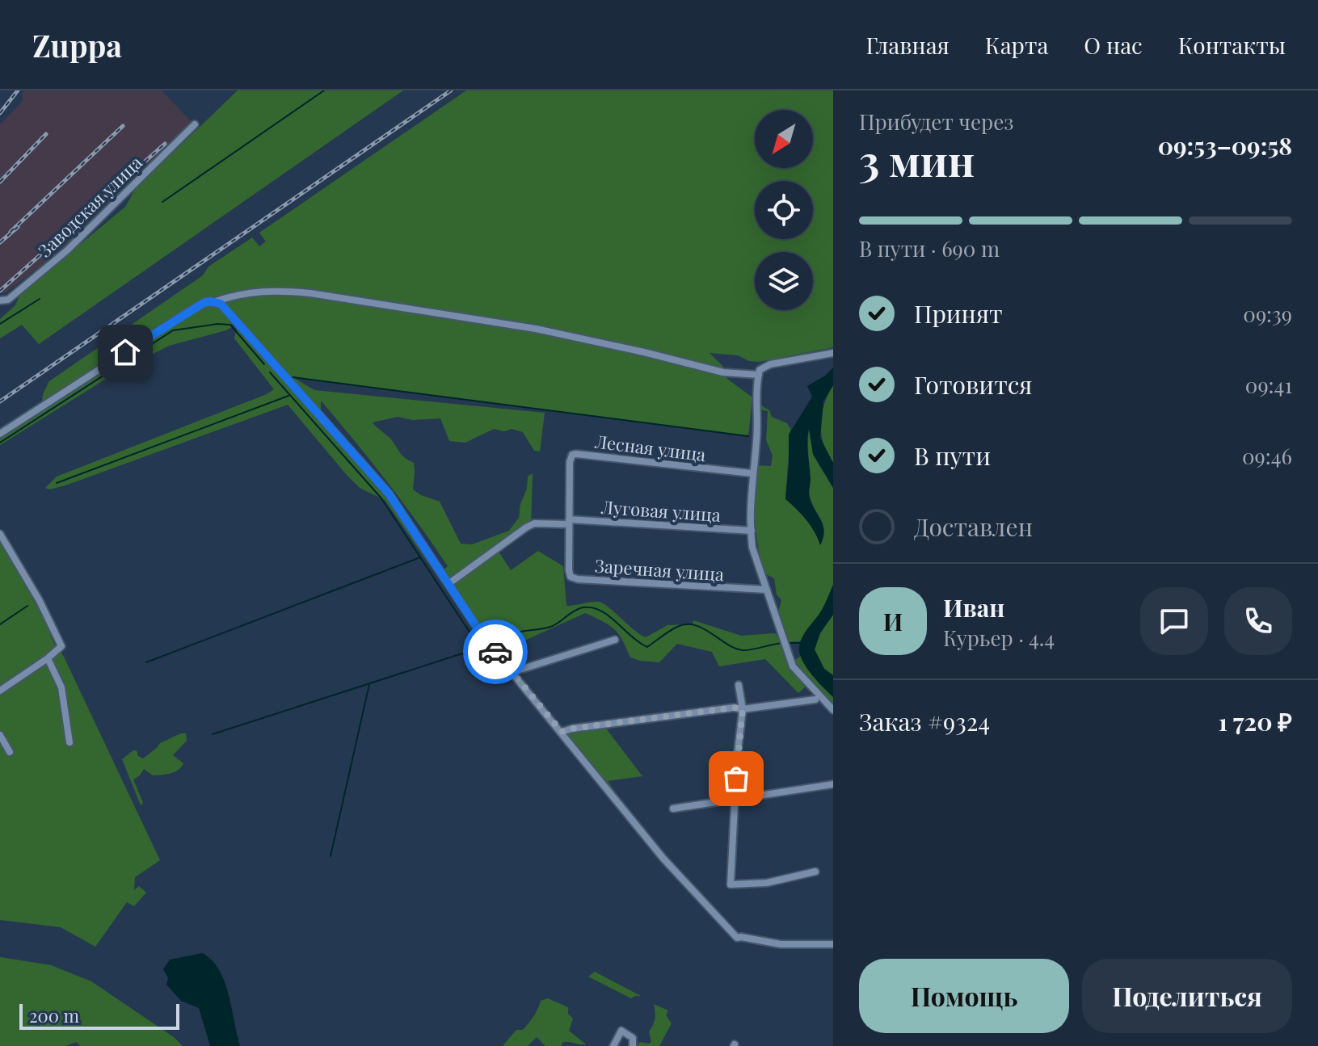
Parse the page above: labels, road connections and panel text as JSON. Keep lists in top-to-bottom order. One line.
{"streets":{"street":["Заводская улица","Лесная улица","Луговая улица","Заречная улица"]},"crossings":[["Лесная улица","Луговая улица"],["Лесная улица","Заречная улица"],["Луговая улица","Заречная улица"]],"scale_bar":"200 m","north":"bottom left","page":{"header":"Zuppa","nav":["Главная","Карта","О нас","Контакты"],"heading":["3 мин","Прибудет через","09:53–09:58"],"panel":["Иван","Курьер · 4.4","Заказ #9324","1 720 ₽"],"bar":"В пути · 690 m","list":[["Принят","09:39"],["Готовится","09:41"],["В пути","09:46"],"Доставлен"],"round":"И","buttons":["Помощь","Поделиться"],"scale":"200 m"}}
